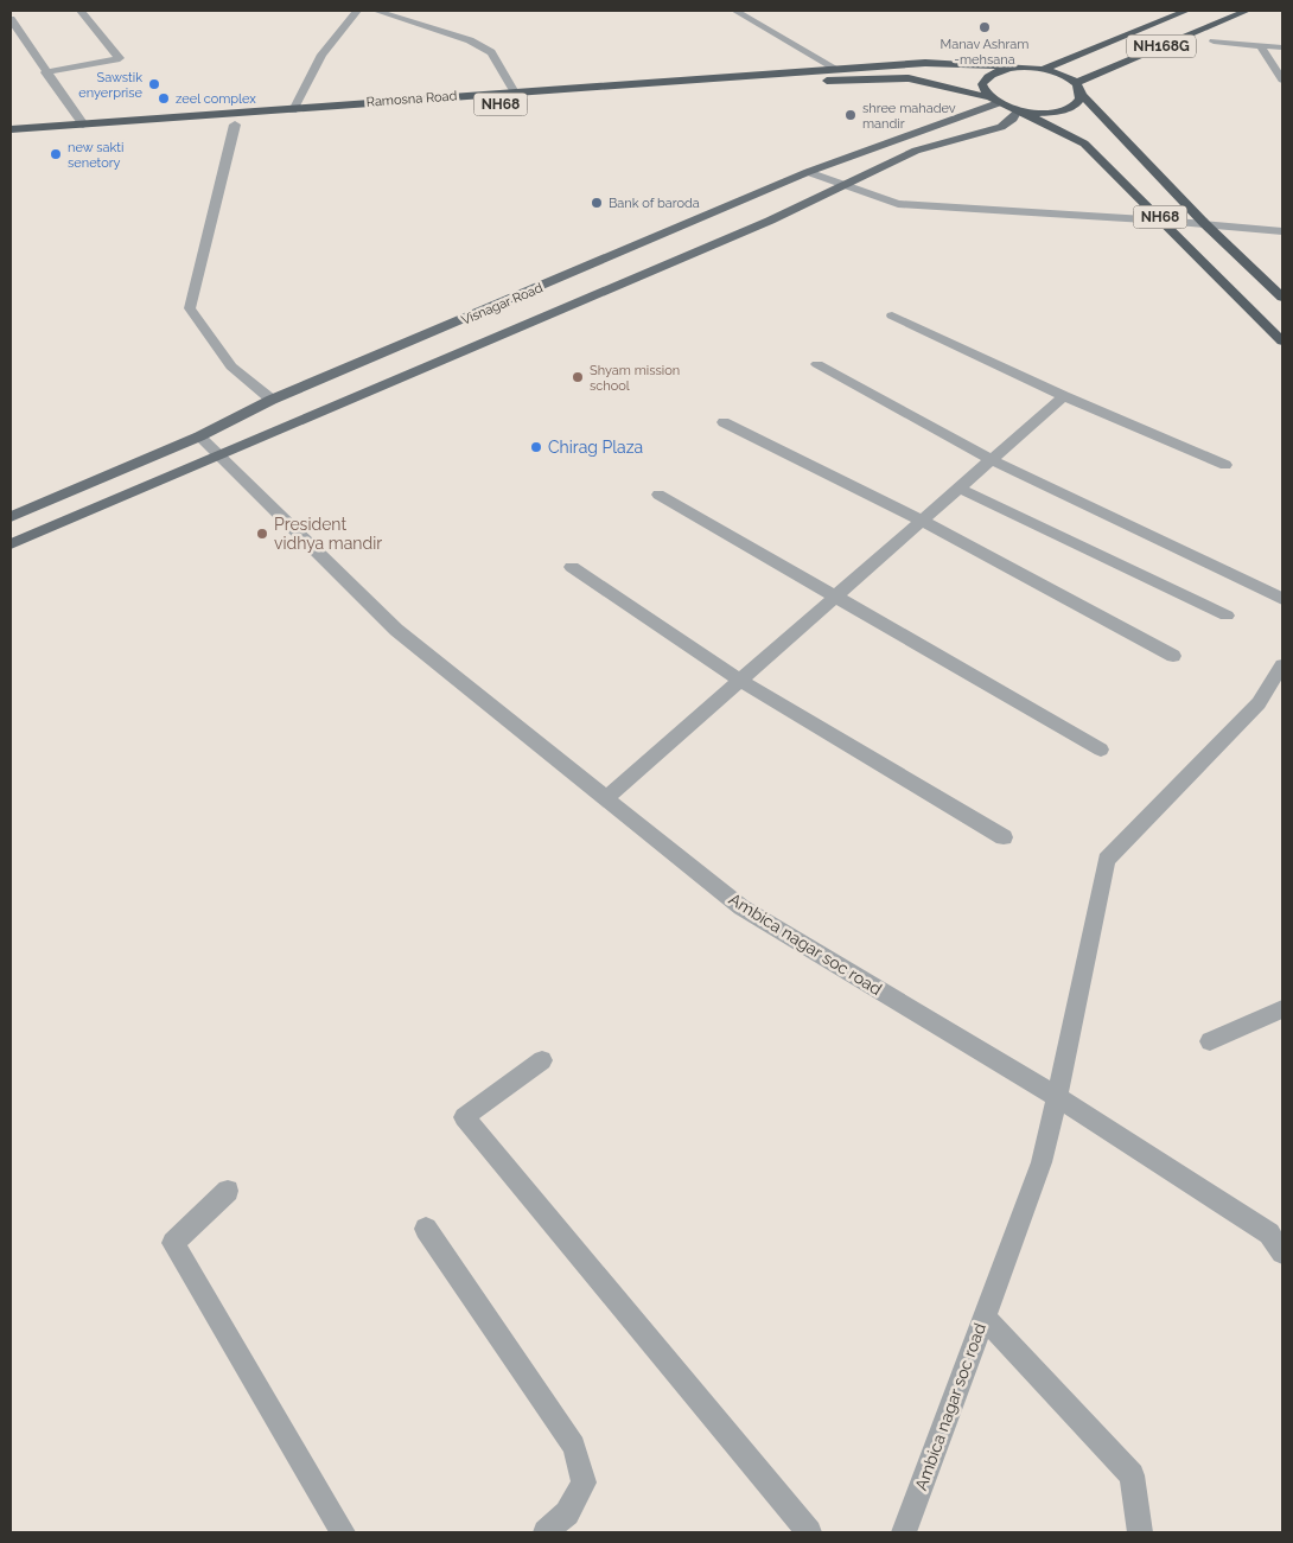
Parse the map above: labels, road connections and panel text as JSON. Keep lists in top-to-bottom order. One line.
{"streets":{"highway":["NH168G","Ramosna Road","NH68"],"main road":["Visnagar Road"],"street":["Ambica nagar soc road"]},"crossings":[["NH168G","NH68"],["Ramosna Road","NH68"],["Ramosna Road","Visnagar Road"],["NH68","Visnagar Road"],["Visnagar Road","Ambica nagar soc road"]],"places":["Manav Ashram -mehsana","Sawstik enyerprise","zeel complex","shree mahadev mandir","new sakti senetory","Bank of baroda","Shyam mission school","Chirag Plaza","President vidhya mandir"]}
